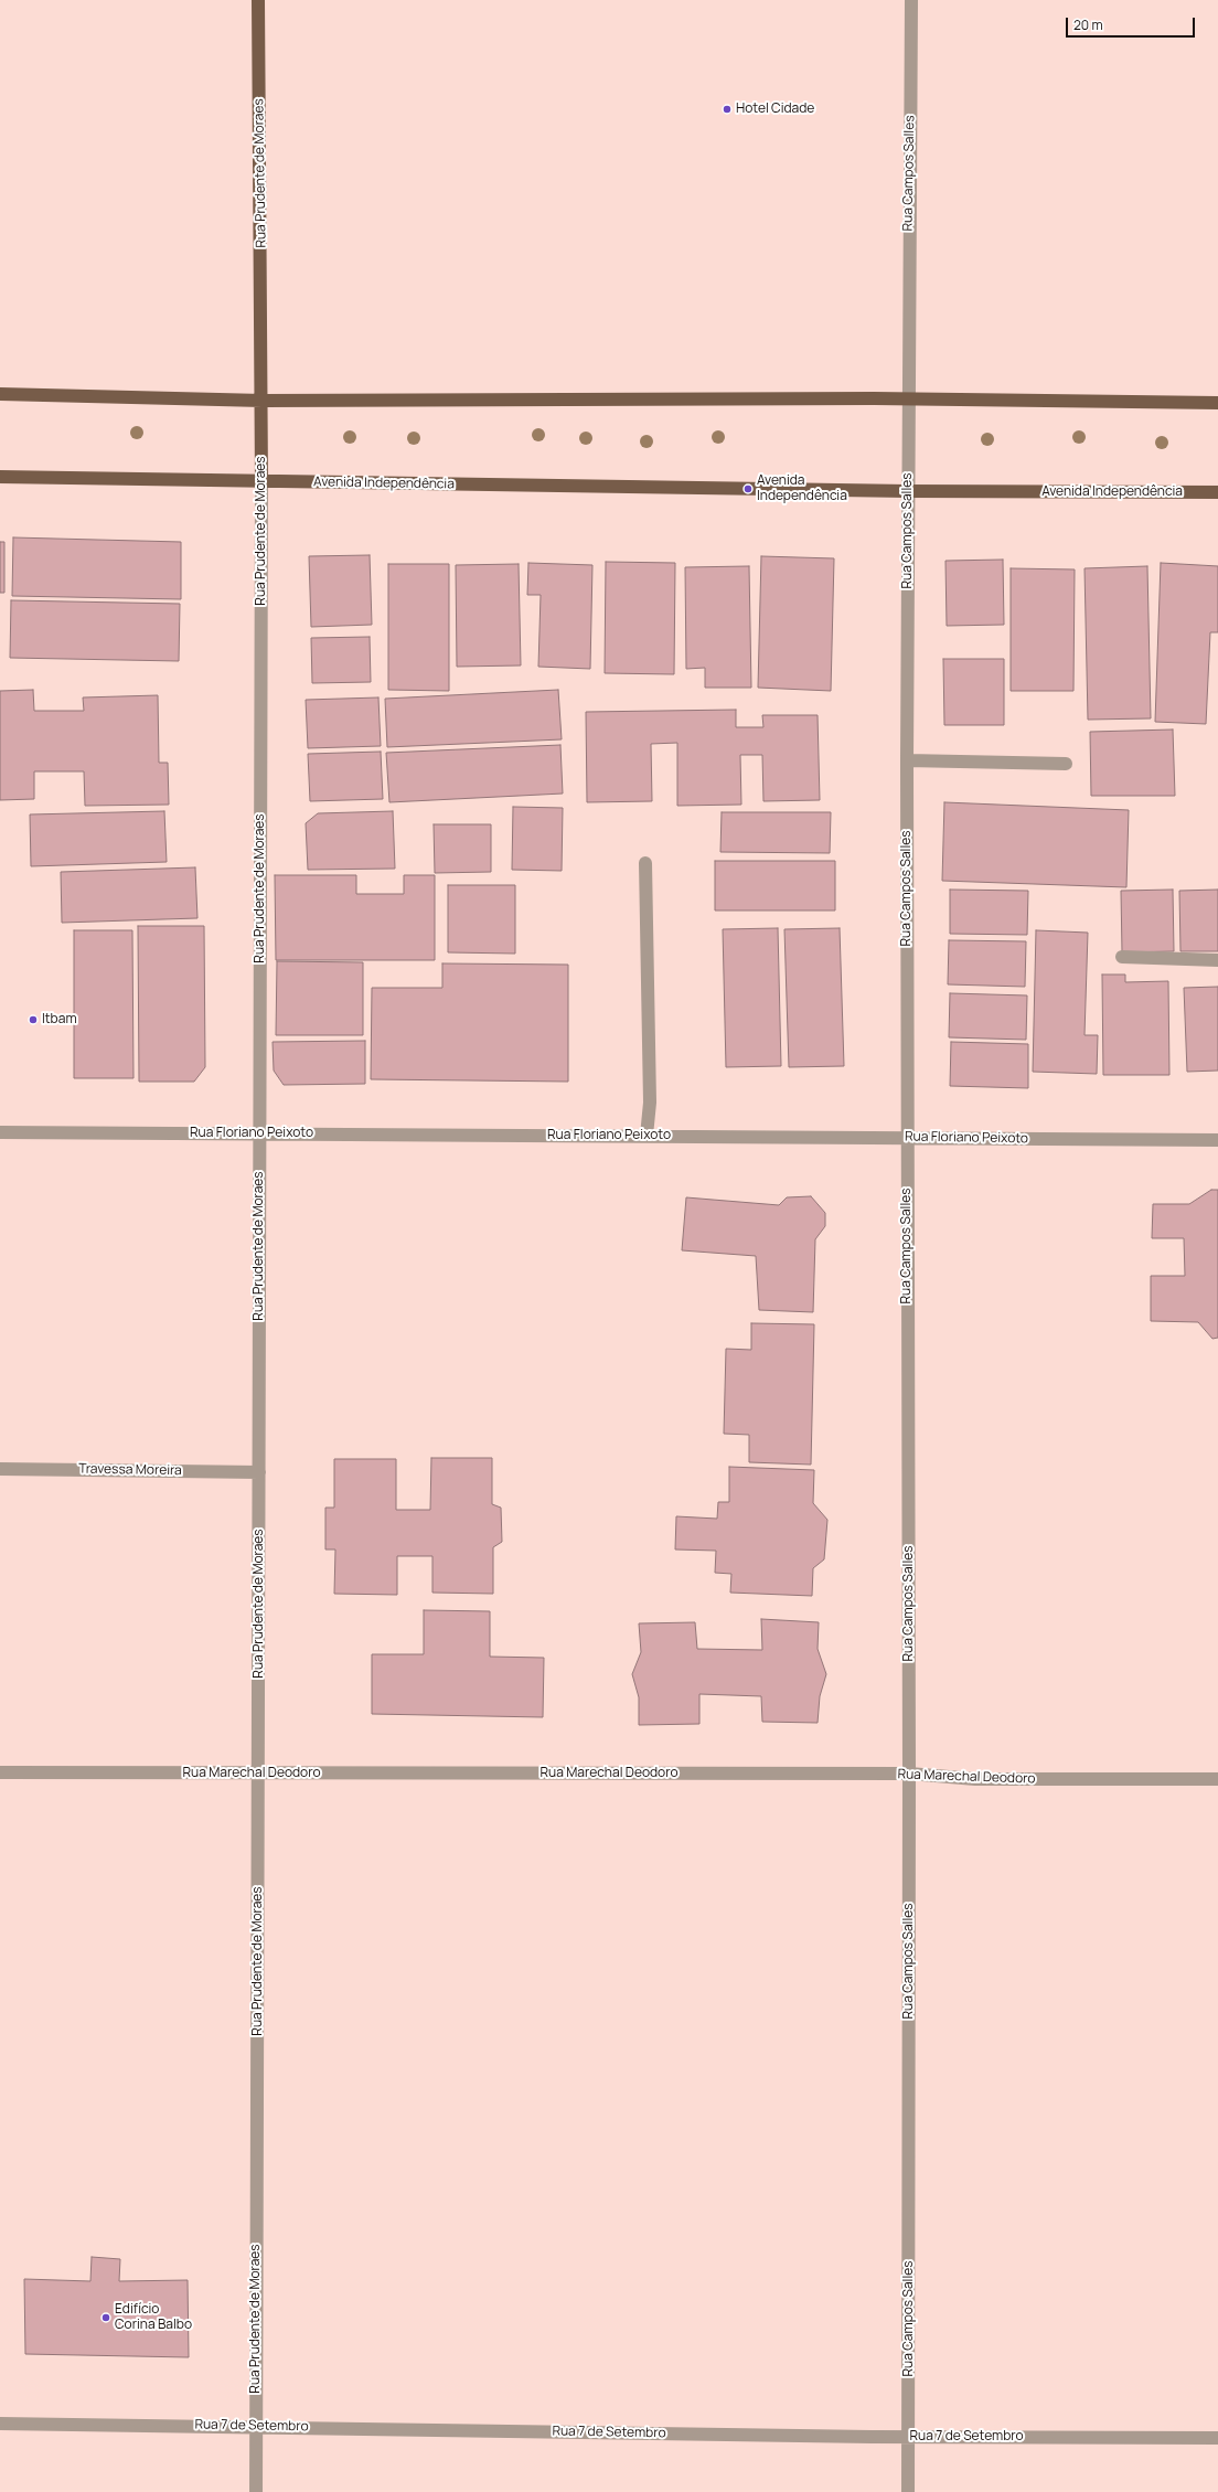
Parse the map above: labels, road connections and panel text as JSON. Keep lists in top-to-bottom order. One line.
{"streets":{"main road":["Rua Prudente de Moraes","Avenida Independência"],"street":["Rua Campos Salles","Rua Floriano Peixoto","Travessa Moreira","Rua Marechal Deodoro","Rua 7 de Setembro"]},"crossings":[["Rua Prudente de Moraes","Avenida Independência"],["Rua Prudente de Moraes","Rua Floriano Peixoto"],["Rua Prudente de Moraes","Travessa Moreira"],["Rua Prudente de Moraes","Rua Marechal Deodoro"],["Rua Prudente de Moraes","Rua 7 de Setembro"],["Rua Campos Salles","Avenida Independência"],["Rua Campos Salles","Rua Floriano Peixoto"],["Rua Campos Salles","Rua Marechal Deodoro"],["Rua Campos Salles","Rua 7 de Setembro"]],"places":["Hotel Cidade","Avenida Independência","Itbam","Edifício Corina Balbo"],"scale_bar":"20 m"}
